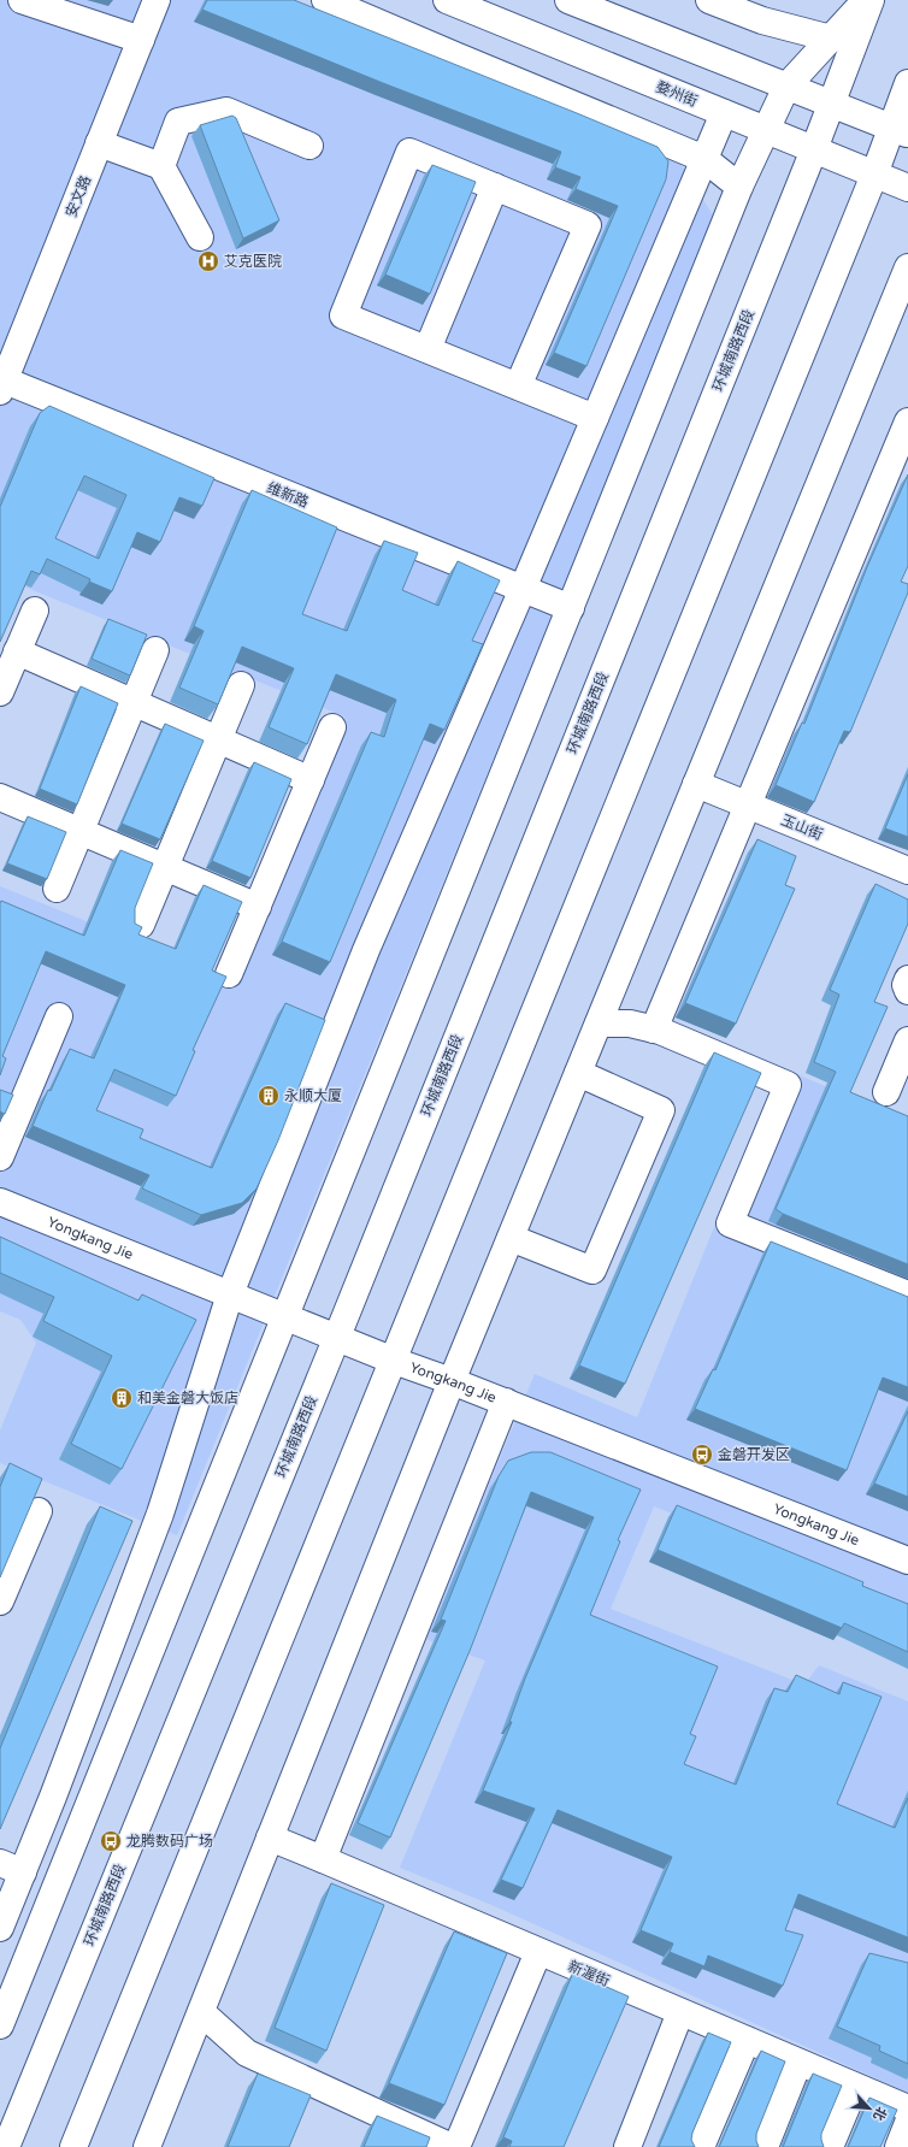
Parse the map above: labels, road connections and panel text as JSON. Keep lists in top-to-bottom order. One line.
{"streets":{"main road":["婺州街","安文路","环城南路西段","维新路","玉山街","Yongkang Jie","新渥街"]},"crossings":[["婺州街","环城南路西段"],["安文路","维新路"],["环城南路西段","Yongkang Jie"]],"places":{"hospital":["艾克医院"],"building":["永顺大厦","和美金磐大饭店"],"bus stop":["金磐开发区","龙腾数码广场"]},"north":"bottom right"}
